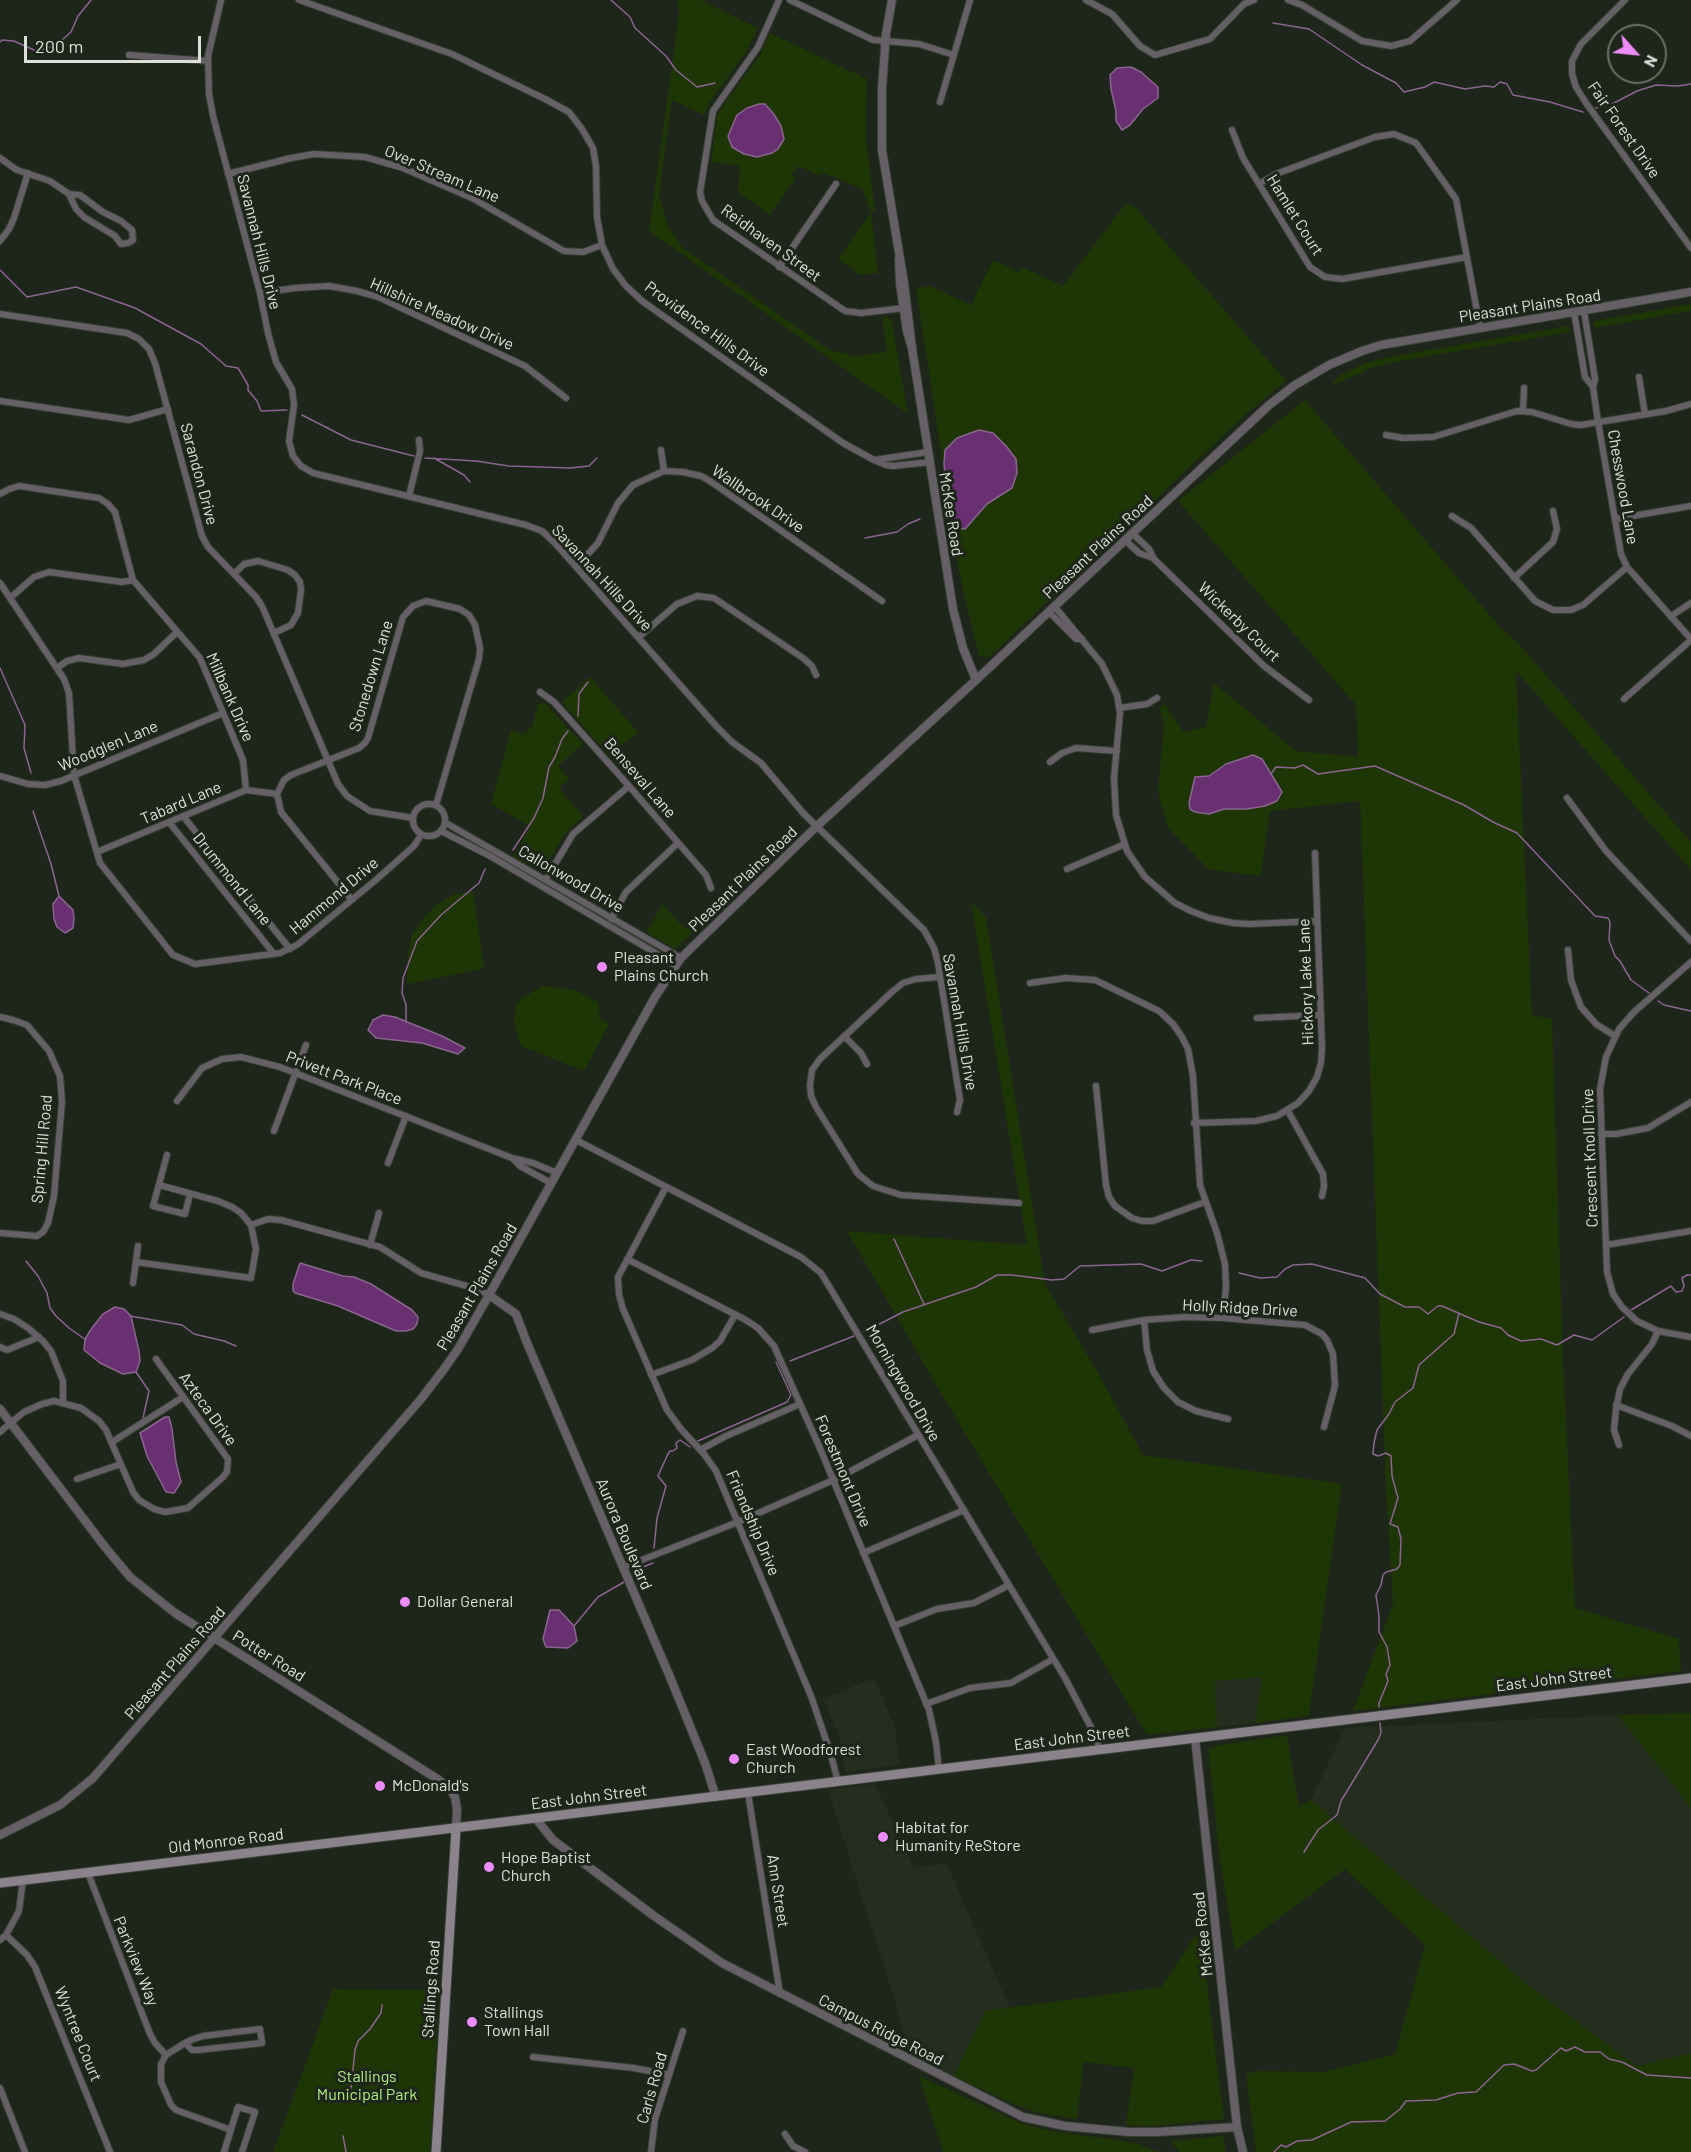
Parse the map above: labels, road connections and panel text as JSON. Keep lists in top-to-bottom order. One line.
{"streets":{"main road":["East John Street","Old Monroe Road","Stallings Road"],"street":["Fair Forest Drive","Over Stream Lane","Hamlet Court","Savannah Hills Drive","Reidhaven Street","Pleasant Plains Road","Hillshire Meadow Drive","Providence Hills Drive","Sarandon Drive","Chesswood Lane","Wallbrook Drive","McKee Road","Wickerby Court","Stonedown Lane","Millbank Drive","Woodglen Lane","Benseval Lane","Tabard Lane","Drummond Lane","Callonwood Drive","Hammond Drive","Hickory Lake Lane","Privett Park Place","Spring Hill Road","Crescent Knoll Drive","Holly Ridge Drive","Morningwood Drive","Azteca Drive","Forestmont Drive","Friendship Drive","Aurora Boulevard","Potter Road","Ann Street","Parkview Way","Campus Ridge Road","Wyntree Court","Carls Road"]},"crossings":[["Over Stream Lane","Savannah Hills Drive"],["Over Stream Lane","Providence Hills Drive"],["Savannah Hills Drive","Pleasant Plains Road"],["Savannah Hills Drive","Hillshire Meadow Drive"],["Reidhaven Street","McKee Road"],["Pleasant Plains Road","Chesswood Lane"],["Pleasant Plains Road","McKee Road"],["Pleasant Plains Road","Wickerby Court"],["Pleasant Plains Road","Callonwood Drive"],["Pleasant Plains Road","Privett Park Place"],["Pleasant Plains Road","Morningwood Drive"],["Pleasant Plains Road","Aurora Boulevard"],["Pleasant Plains Road","Potter Road"],["Providence Hills Drive","McKee Road"],["Sarandon Drive","Stonedown Lane"],["Sarandon Drive","Callonwood Drive"],["Sarandon Drive","Hammond Drive"],["McKee Road","East John Street"],["McKee Road","Campus Ridge Road"],["Stonedown Lane","Tabard Lane"],["Stonedown Lane","Callonwood Drive"],["Stonedown Lane","Hammond Drive"],["Millbank Drive","Woodglen Lane"],["Millbank Drive","Tabard Lane"],["Woodglen Lane","Hammond Drive"],["Tabard Lane","Drummond Lane"],["Tabard Lane","Hammond Drive"],["Drummond Lane","Hammond Drive"],["Callonwood Drive","Hammond Drive"],["Morningwood Drive","Friendship Drive"],["Morningwood Drive","East John Street"],["Forestmont Drive","Friendship Drive"],["Forestmont Drive","East John Street"],["Friendship Drive","East John Street"],["Aurora Boulevard","East John Street"],["Potter Road","East John Street"],["Potter Road","Old Monroe Road"],["Potter Road","Stallings Road"],["East John Street","Old Monroe Road"],["East John Street","Ann Street"],["East John Street","Stallings Road"],["East John Street","Campus Ridge Road"],["Old Monroe Road","Parkview Way"],["Old Monroe Road","Stallings Road"],["Ann Street","Campus Ridge Road"]],"parks":["Stallings Municipal Park"],"places":["Pleasant Plains Church","Dollar General","East Woodforest Church","McDonald's","Habitat for Humanity ReStore","Hope Baptist Church","Stallings Town Hall"],"scale_bar":"200 m","north":"bottom right"}
